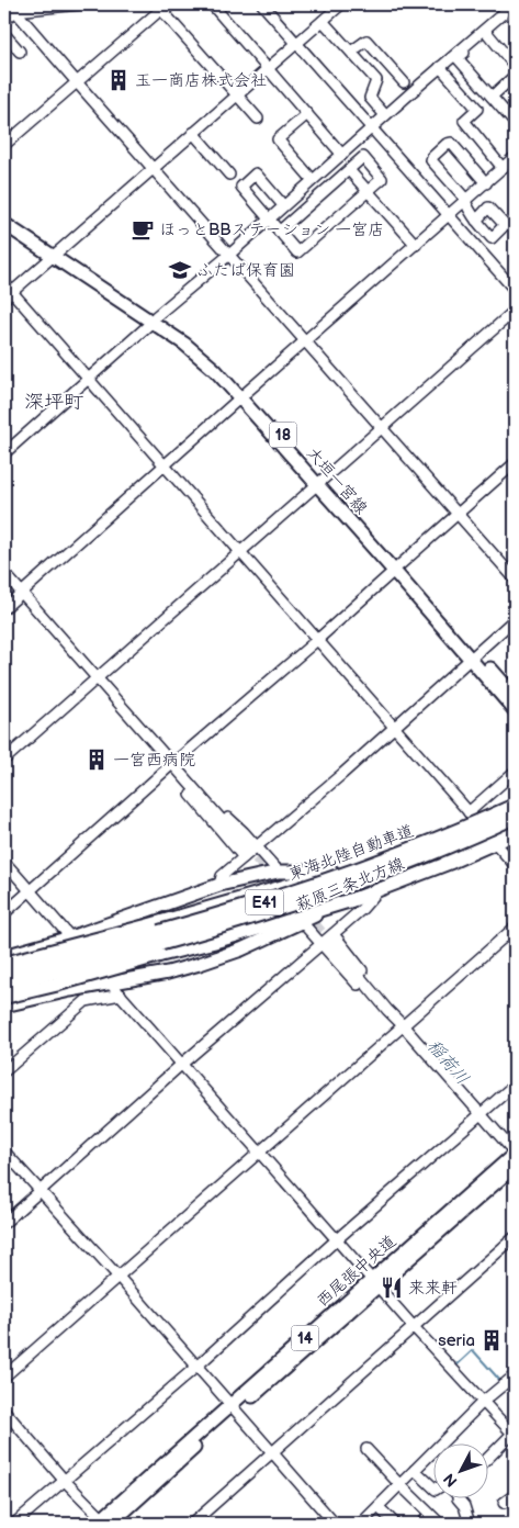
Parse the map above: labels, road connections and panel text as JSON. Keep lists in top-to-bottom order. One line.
{"streets":{"highway":["東海北陸自動車道","E41"],"main road":["18","大垣一宮線","萩原三条北方線","西尾張中央道","14"]},"districts":["深坪町"],"water":["稲荷川"],"places":{"building":["玉一商店株式会社","一宮西病院","seria"],"cafe":["ほっとBBステーション 一宮店"],"school or university":["ふたば保育園"],"restaurant":["来来軒"]},"north":"bottom left"}
